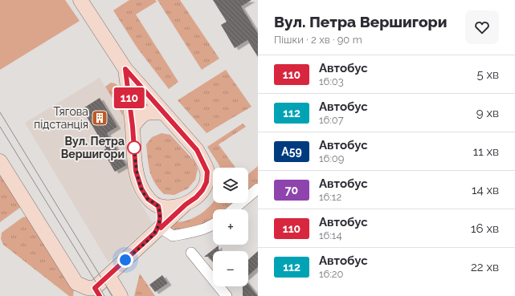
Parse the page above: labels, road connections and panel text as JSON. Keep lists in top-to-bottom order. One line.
{"places":{"building":["Тягова пiдстанцiя"],"other":["Вул. Петра Вершигори"]},"lines":["bus line 110"],"page":{"on_map":"110","heading":["Вул. Петра Вершигори","Пішки · 2 хв · 90 m"],"list":[{"mark":"110","name":"Автобус","note":"16:03","value":"5 хв"},{"mark":"112","name":"Автобус","note":"16:07","value":"9 хв"},{"mark":"А59","name":"Автобус","note":"16:09","value":"11 хв"},{"mark":"70","name":"Автобус","note":"16:12","value":"14 хв"},{"mark":"110","name":"Автобус","note":"16:14","value":"16 хв"},{"mark":"112","name":"Автобус","note":"16:20","value":"22 хв"}],"map_buttons":["+","−"]}}
